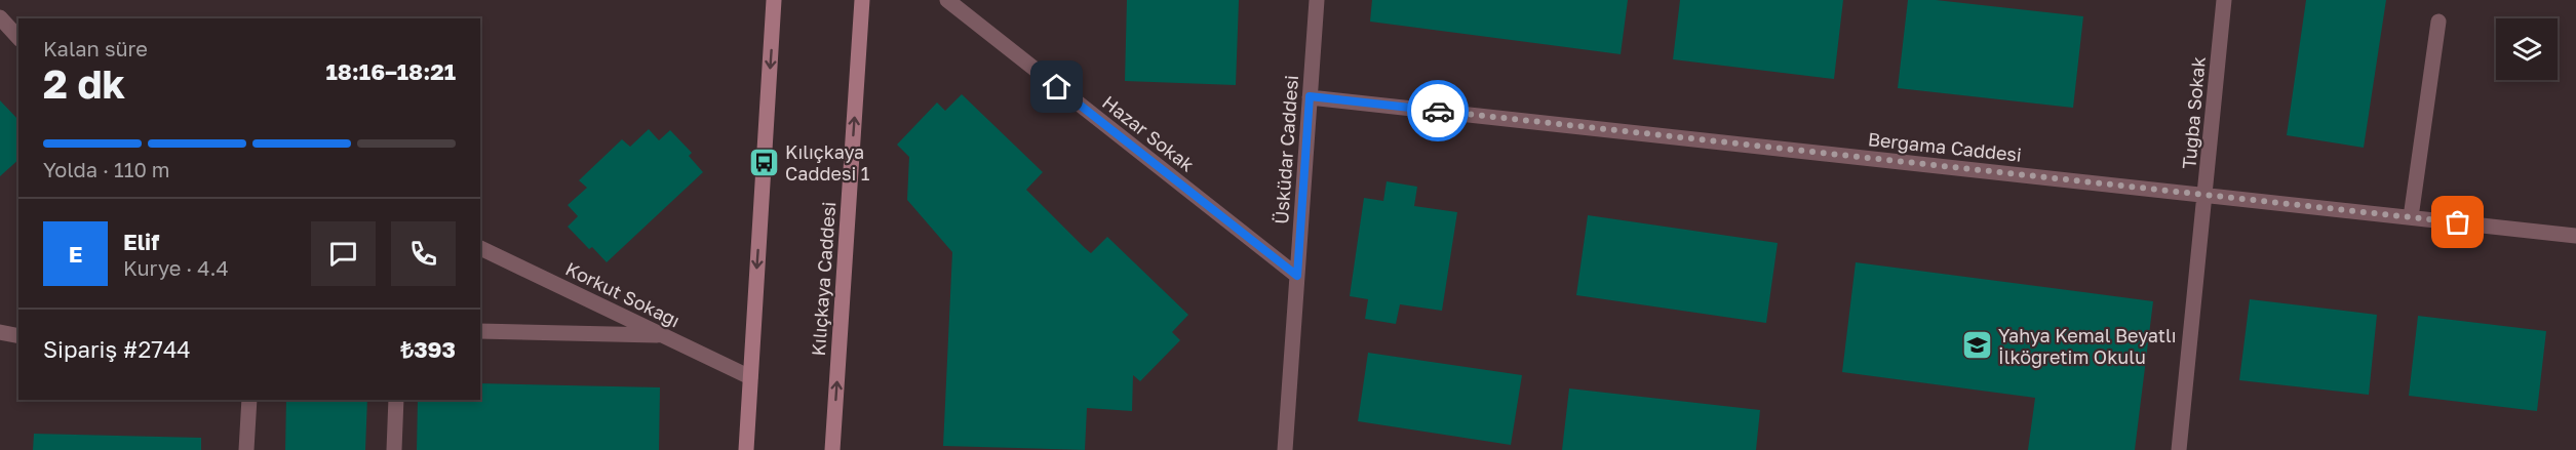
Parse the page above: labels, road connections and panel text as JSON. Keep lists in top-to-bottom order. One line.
{"streets":{"street":["Tuğba Sokak","Hazar Sokak","Bergama Caddesi","Üsküdar Caddesi","Kılıçkaya Caddesi","Korkut Sokağı"]},"crossings":[["Tuğba Sokak","Bergama Caddesi"],["Hazar Sokak","Üsküdar Caddesi"],["Bergama Caddesi","Üsküdar Caddesi"]],"places":{"bus stop":["Kılıçkaya Caddesi 1"],"school or university":["Yahya Kemal Beyatlı İlköğretim Okulu"]},"page":{"heading":["2 dk","Kalan süre","18:16–18:21"],"panel":["Elif","Kurye · 4.4","Sipariş #2744","₺393"],"bar":"Yolda · 110 m","round":"E"}}
